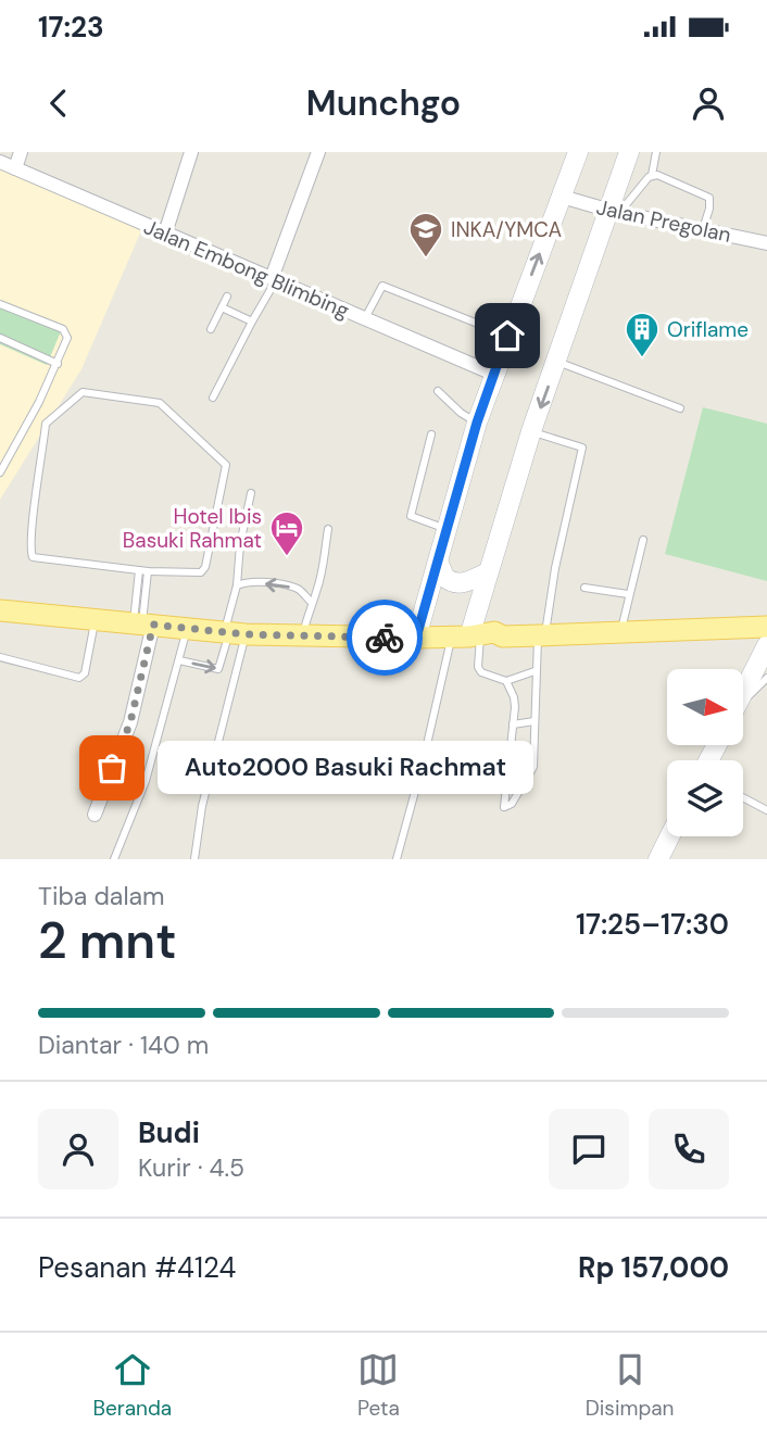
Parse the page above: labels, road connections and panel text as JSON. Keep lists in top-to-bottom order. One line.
{"streets":{"street":["Jalan Pregolan","Jalan Embong Blimbing"]},"places":{"school or university":["INKA/YMCA"],"building":["Oriflame"],"hotel":["Hotel Ibis Basuki Rahmat"],"other":["Auto2000 Basuki Rachmat"]},"north":"right","page":{"status":"17:23","header":"Munchgo","bubble":"Auto2000 Basuki Rachmat","heading":["2 mnt","Tiba dalam","17:25–17:30"],"panel":["Budi","Kurir · 4.5","Pesanan #4124","Rp 157,000"],"bar":"Diantar · 140 m","tabs":["Beranda","Peta","Disimpan"]}}
